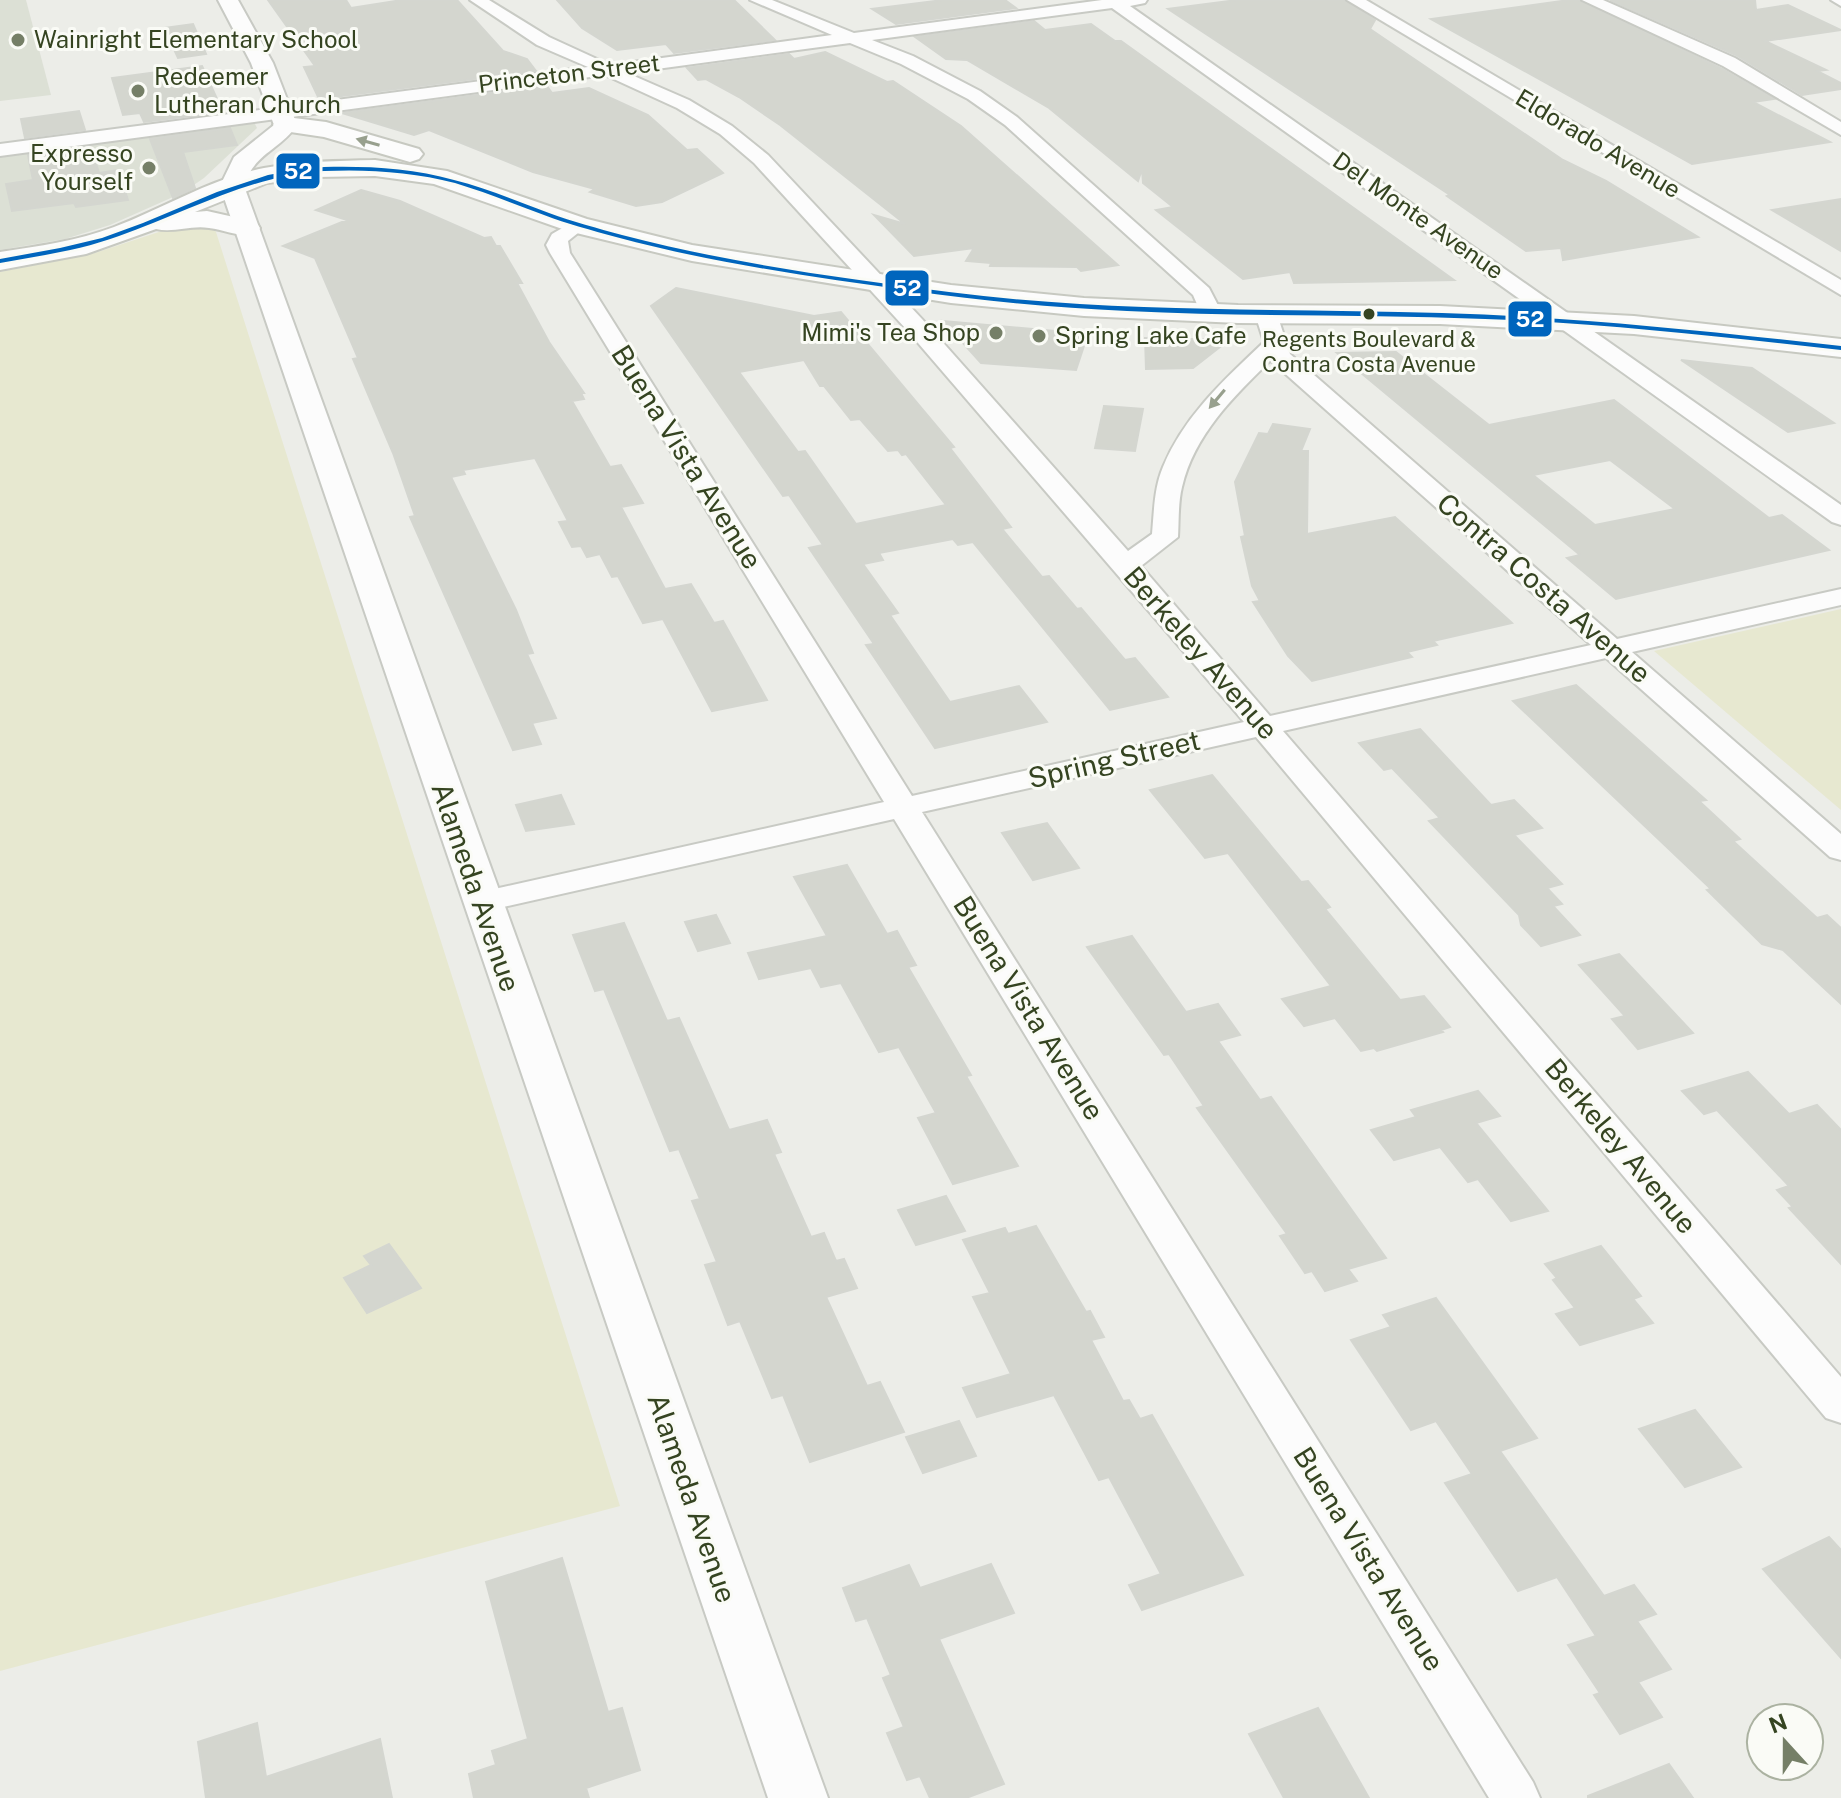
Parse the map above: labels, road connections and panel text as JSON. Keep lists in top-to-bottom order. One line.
{"streets":{"street":["Princeton Street","Eldorado Avenue","Del Monte Avenue","Buena Vista Avenue","Contra Costa Avenue","Berkeley Avenue","Spring Street","Alameda Avenue"]},"crossings":[["Princeton Street","Del Monte Avenue"],["Princeton Street","Berkeley Avenue"],["Buena Vista Avenue","Spring Street"],["Contra Costa Avenue","Spring Street"],["Berkeley Avenue","Spring Street"],["Spring Street","Alameda Avenue"]],"places":["Wainright Elementary School","Redeemer Lutheran Church","Expresso Yourself","Regents Boulevard & Contra Costa Avenue","Mimi's Tea Shop","Spring Lake Cafe"],"lines":["transit line 52"],"north":"top"}
